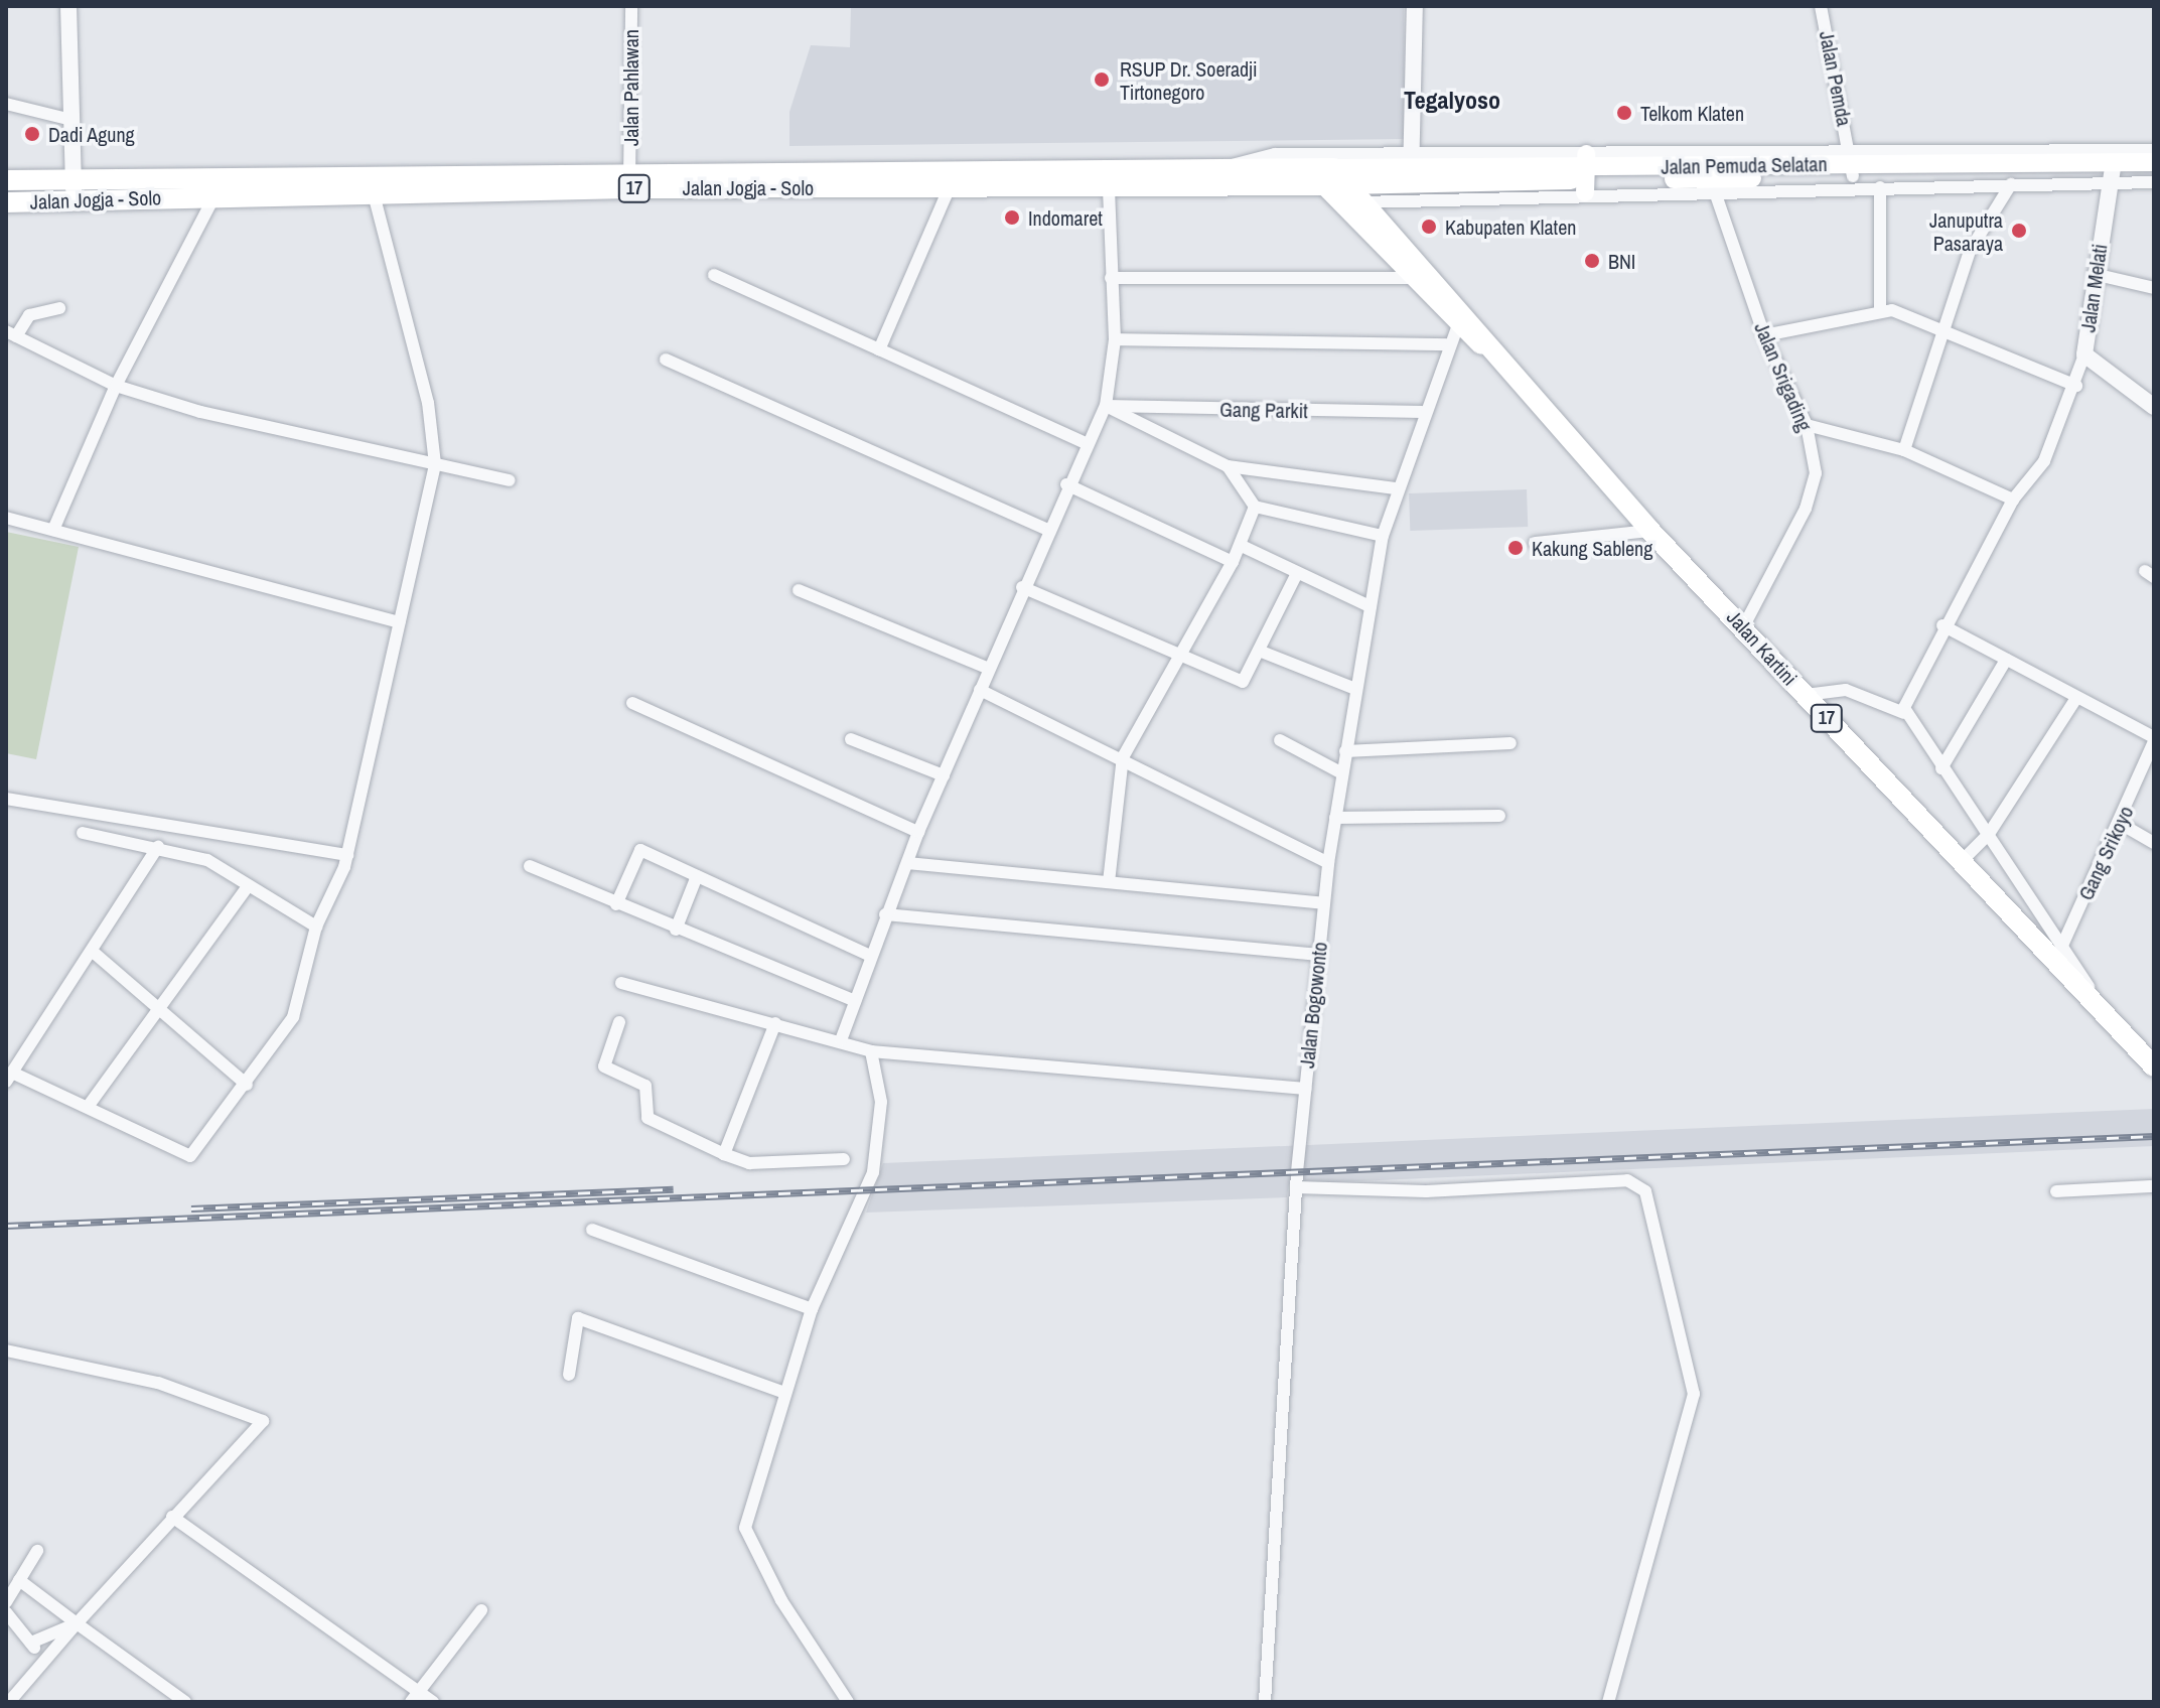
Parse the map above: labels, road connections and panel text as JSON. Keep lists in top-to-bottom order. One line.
{"streets":{"highway":["Jalan Jogja - Solo","17","Jalan Kartini"],"main road":["Jalan Pemuda Selatan"],"street":["Jalan Pemda","Jalan Pahlawan","Jalan Melati","Jalan Srigading","Gang Parkit","Gang Srikoyo","Jalan Bogowonto"]},"crossings":[["Jalan Pemda","Jalan Pemuda Selatan"],["Jalan Pahlawan","Jalan Jogja - Solo"],["Jalan Pemuda Selatan","Jalan Jogja - Solo"],["Jalan Pemuda Selatan","17"],["Jalan Pemuda Selatan","Jalan Melati"],["Jalan Pemuda Selatan","Jalan Srigading"],["Jalan Jogja - Solo","17"],["17","Jalan Kartini"],["Jalan Srigading","Jalan Kartini"],["Gang Parkit","Jalan Bogowonto"],["Jalan Kartini","Gang Srikoyo"],["Jalan Kartini","Jalan Bogowonto"]],"districts":["Tegalyoso"],"places":["RSUP Dr. Soeradji Tirtonegoro","Telkom Klaten","Dadi Agung","Indomaret","Kabupaten Klaten","Januputra Pasaraya","BNI","Kakung Sableng"]}
